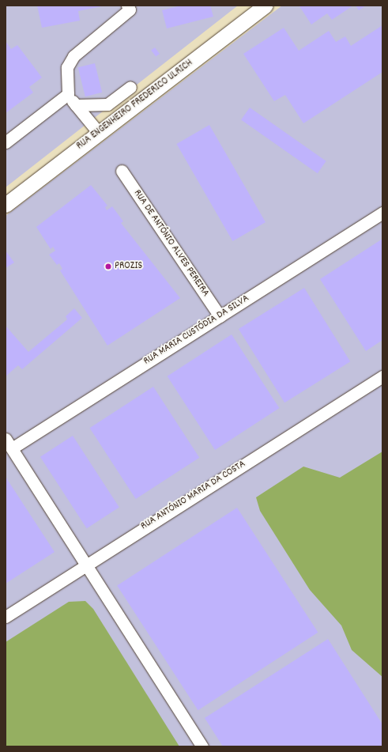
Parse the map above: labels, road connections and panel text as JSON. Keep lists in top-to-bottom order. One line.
{"streets":{"main road":["RUA ENGENHEIRO FREDERICO ULRICH"],"street":["RUA DE ANTÓNIO ALVES PEREIRA","RUA MARIA CUSTÓDIA DA SILVA","RUA ANTÓNIO MARIA DA COSTA"]},"crossings":[["RUA DE ANTÓNIO ALVES PEREIRA","RUA MARIA CUSTÓDIA DA SILVA"]],"places":["PROZIS"]}
